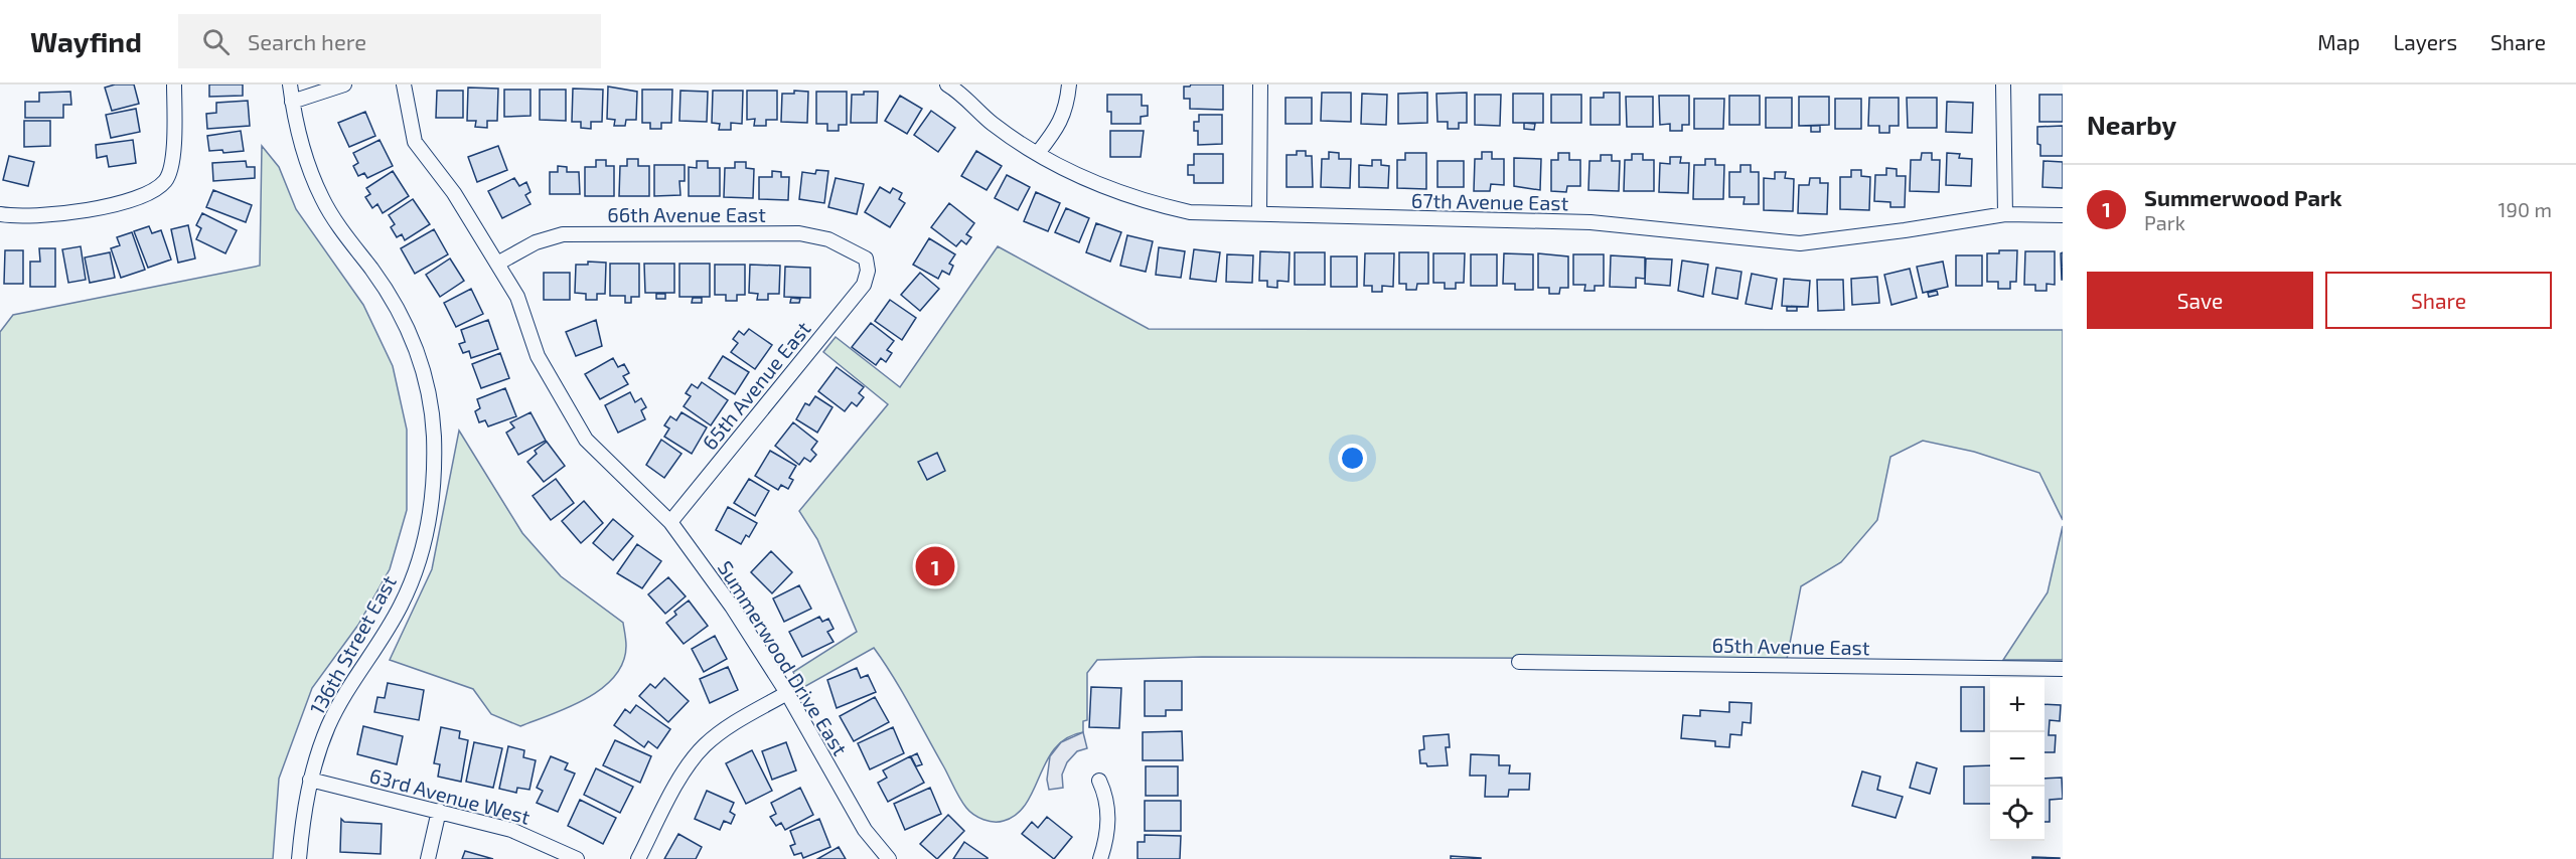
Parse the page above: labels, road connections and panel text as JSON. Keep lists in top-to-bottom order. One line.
{"streets":{"street":["67th Avenue East","66th Avenue East","65th Avenue East","136th Street East","Summerwood Drive East","63rd Avenue West"]},"crossings":[["66th Avenue East","65th Avenue East"],["66th Avenue East","Summerwood Drive East"],["65th Avenue East","Summerwood Drive East"],["136th Street East","63rd Avenue West"]],"page":{"header":"Wayfind","search":"Search here","nav":["Map","Layers","Share"],"heading":"Nearby","list":[{"mark":"1","name":"Summerwood Park","note":"Park","value":"190 m"}],"buttons":["Save","Share"],"pins":"1","map_buttons":["+","−"]}}
